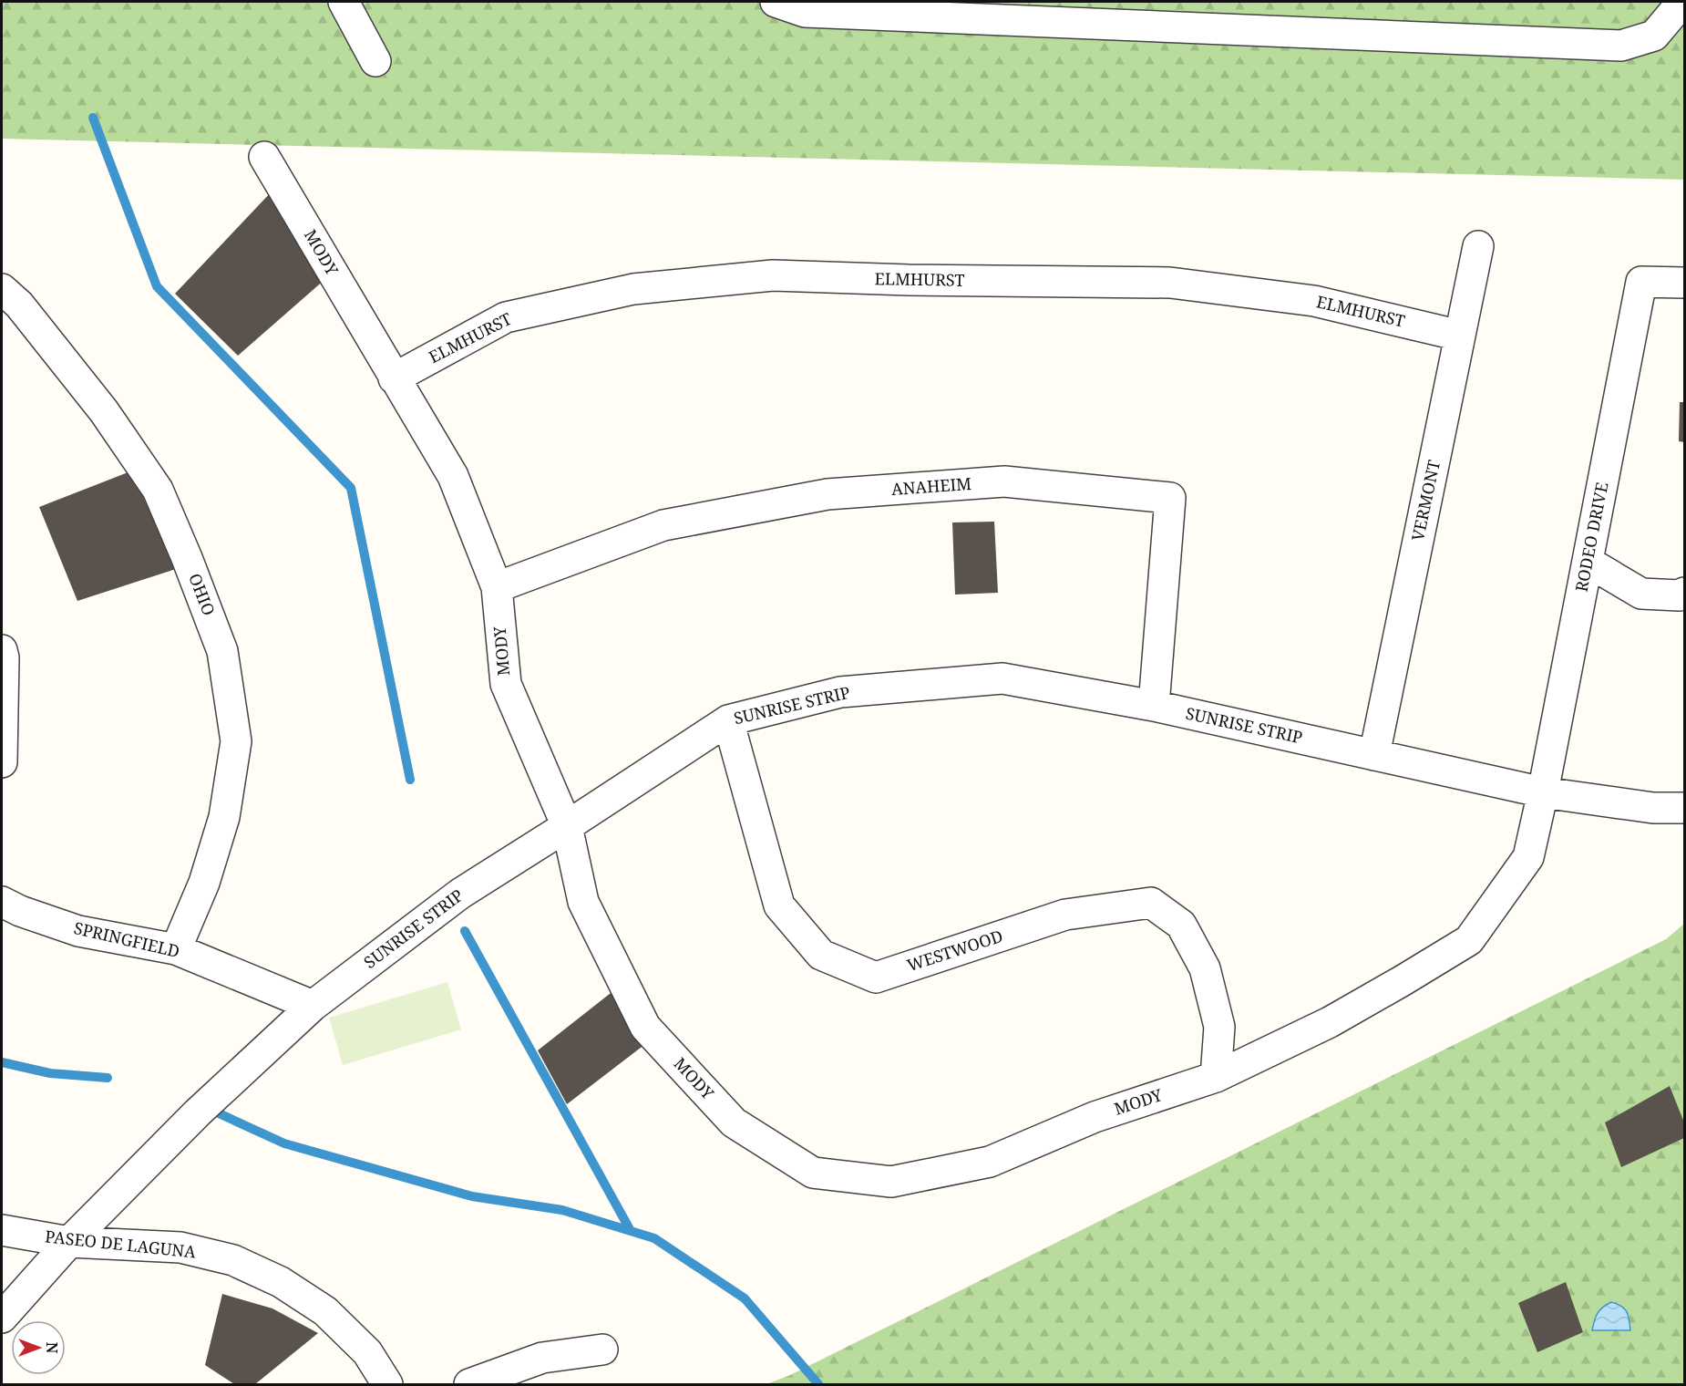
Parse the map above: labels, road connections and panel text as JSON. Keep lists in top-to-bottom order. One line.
{"streets":{"street":["MODY","ELMHURST","ANAHEIM","VERMONT","RODEO DRIVE","OHIO","SUNRISE STRIP","SPRINGFIELD","WESTWOOD","PASEO DE LAGUNA"]},"crossings":[["MODY","ELMHURST"],["MODY","ANAHEIM"],["MODY","RODEO DRIVE"],["MODY","SUNRISE STRIP"],["MODY","WESTWOOD"],["ELMHURST","VERMONT"],["ANAHEIM","SUNRISE STRIP"],["VERMONT","SUNRISE STRIP"],["RODEO DRIVE","SUNRISE STRIP"],["OHIO","SPRINGFIELD"],["SUNRISE STRIP","SPRINGFIELD"],["SUNRISE STRIP","WESTWOOD"],["SUNRISE STRIP","PASEO DE LAGUNA"]],"north":"right"}
